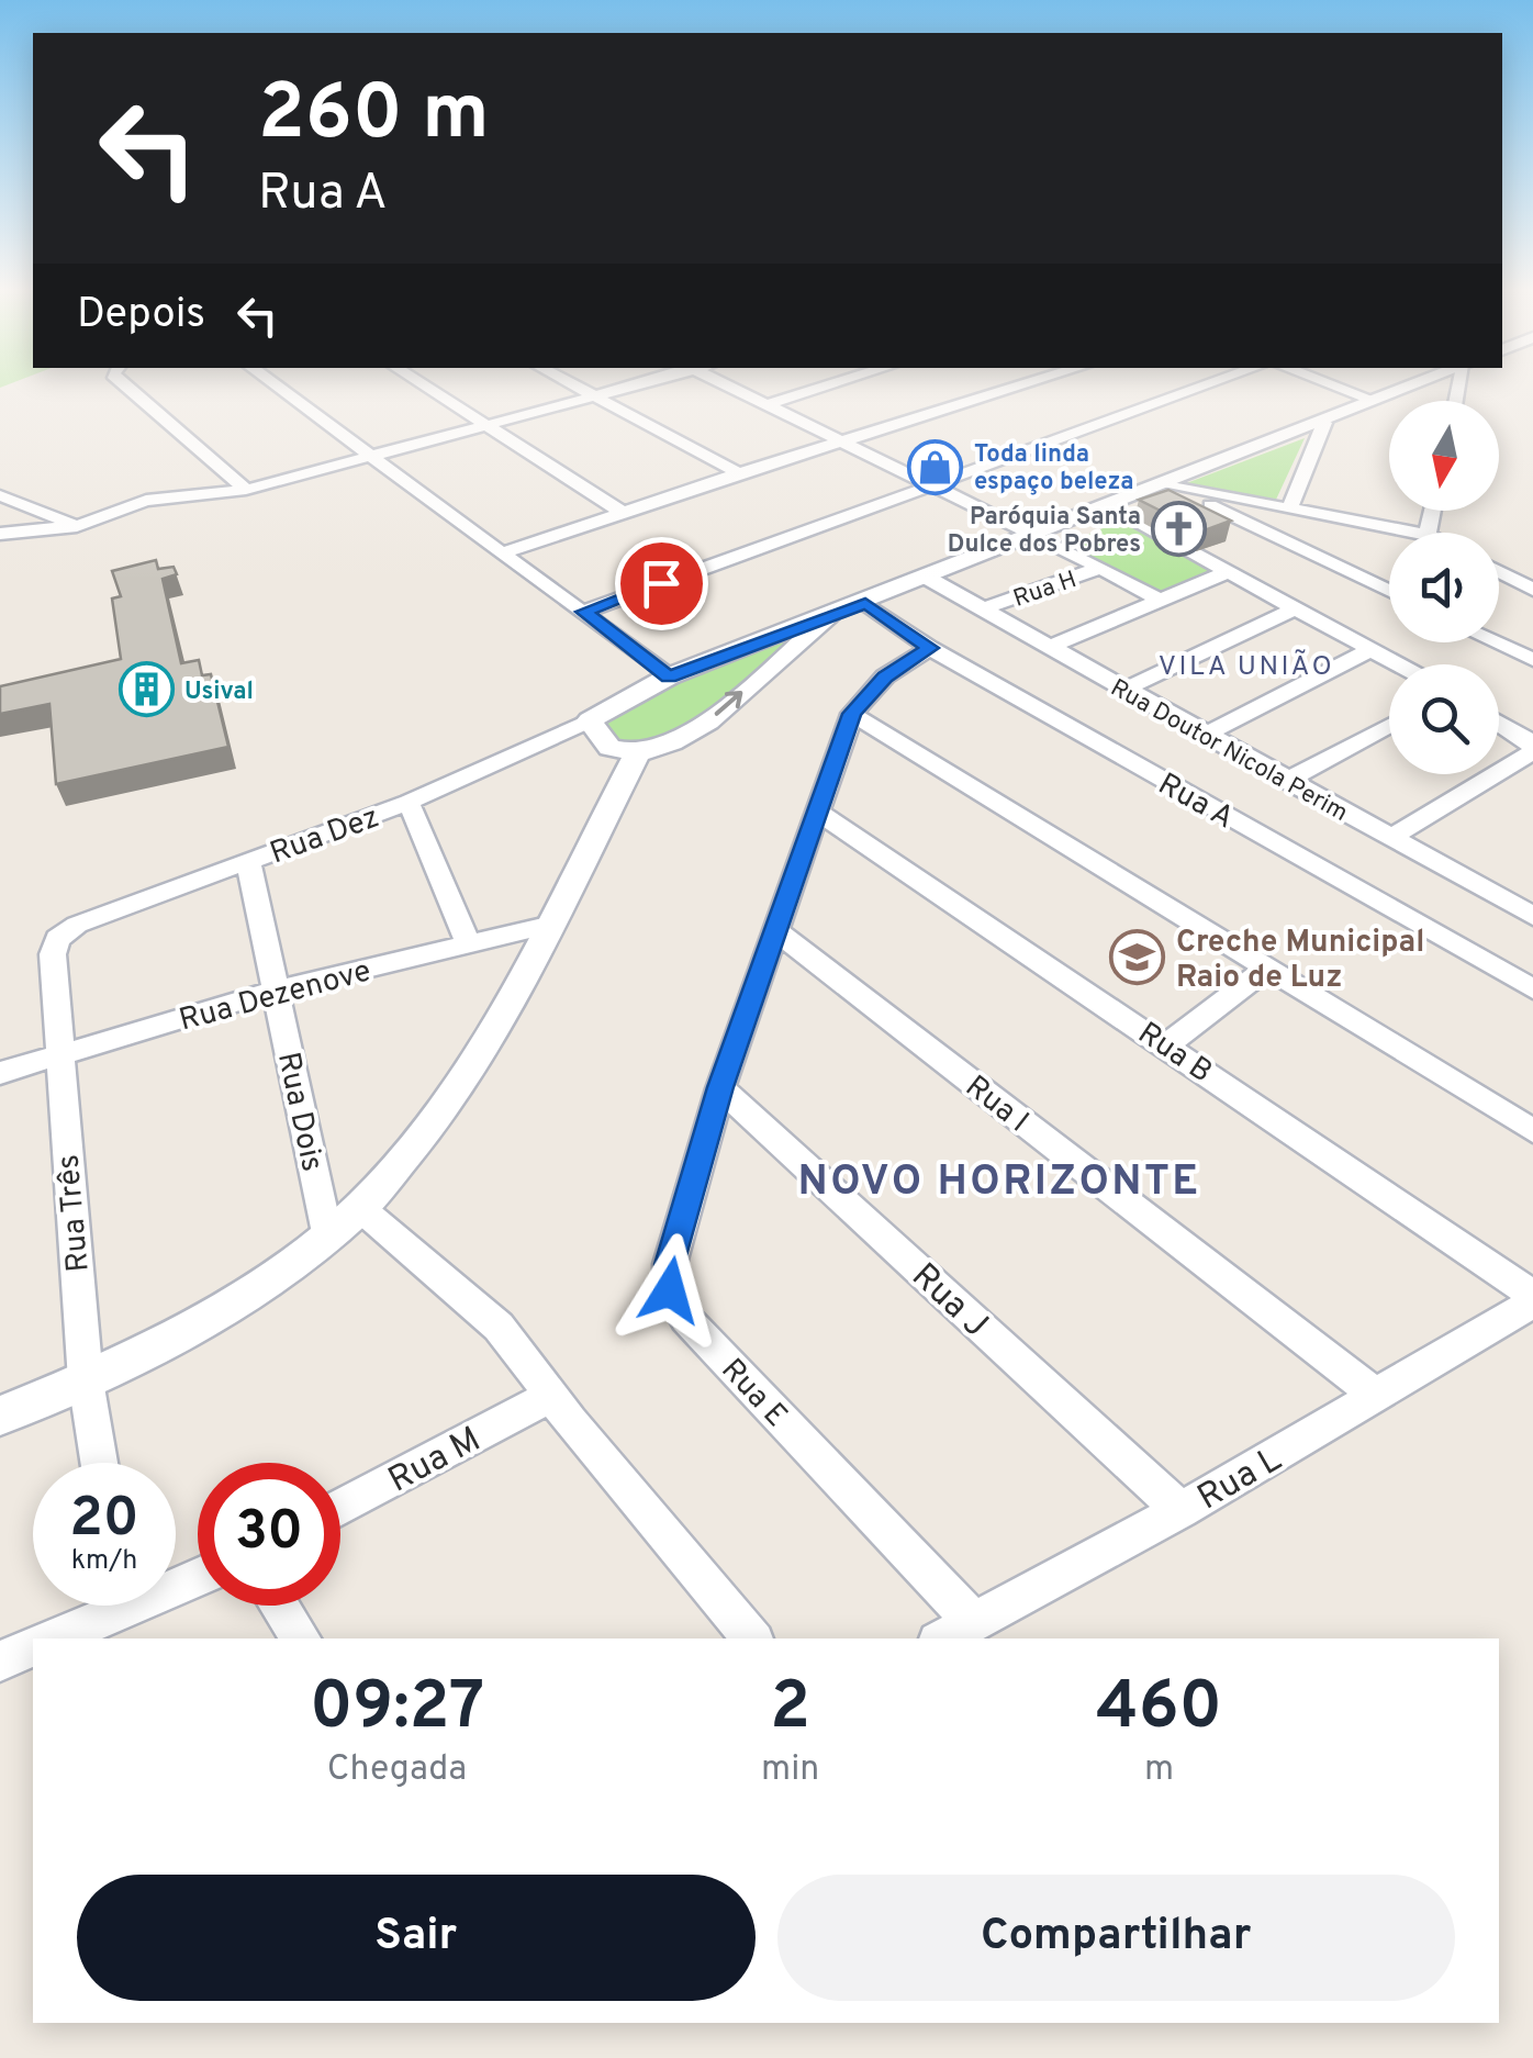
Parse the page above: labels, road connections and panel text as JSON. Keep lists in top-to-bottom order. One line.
{"streets":{"street":["Rua H","Rua Doutor Nicola Perim","Rua A","Rua Dez","Rua Dezenove","Rua B","Rua I","Rua Dois","Rua Três","Rua J","Rua E","Rua M","Rua L"]},"crossings":[["Rua H","Rua Doutor Nicola Perim"],["Rua A","Rua E"],["Rua Dez","Rua Dois"],["Rua Dez","Rua Três"],["Rua Dezenove","Rua Dois"],["Rua Dezenove","Rua Três"],["Rua B","Rua E"],["Rua B","Rua L"],["Rua I","Rua E"],["Rua I","Rua L"],["Rua J","Rua E"],["Rua J","Rua L"],["Rua E","Rua L"]],"districts":["VILA UNIÃO","NOVO HORIZONTE"],"places":{"shop":["Toda linda espaço beleza"],"church":["Paróquia Santa Dulce dos Pobres"],"building":["Usival"],"school or university":["Creche Municipal Raio de Luz"]},"north":"bottom","page":{"turn":["260 m","Rua A"],"then":"Depois","speed":"20 km/h","limit":"30","eta":["09:27","Chegada","2","min","460","m"],"buttons":["Sair","Compartilhar"]}}
